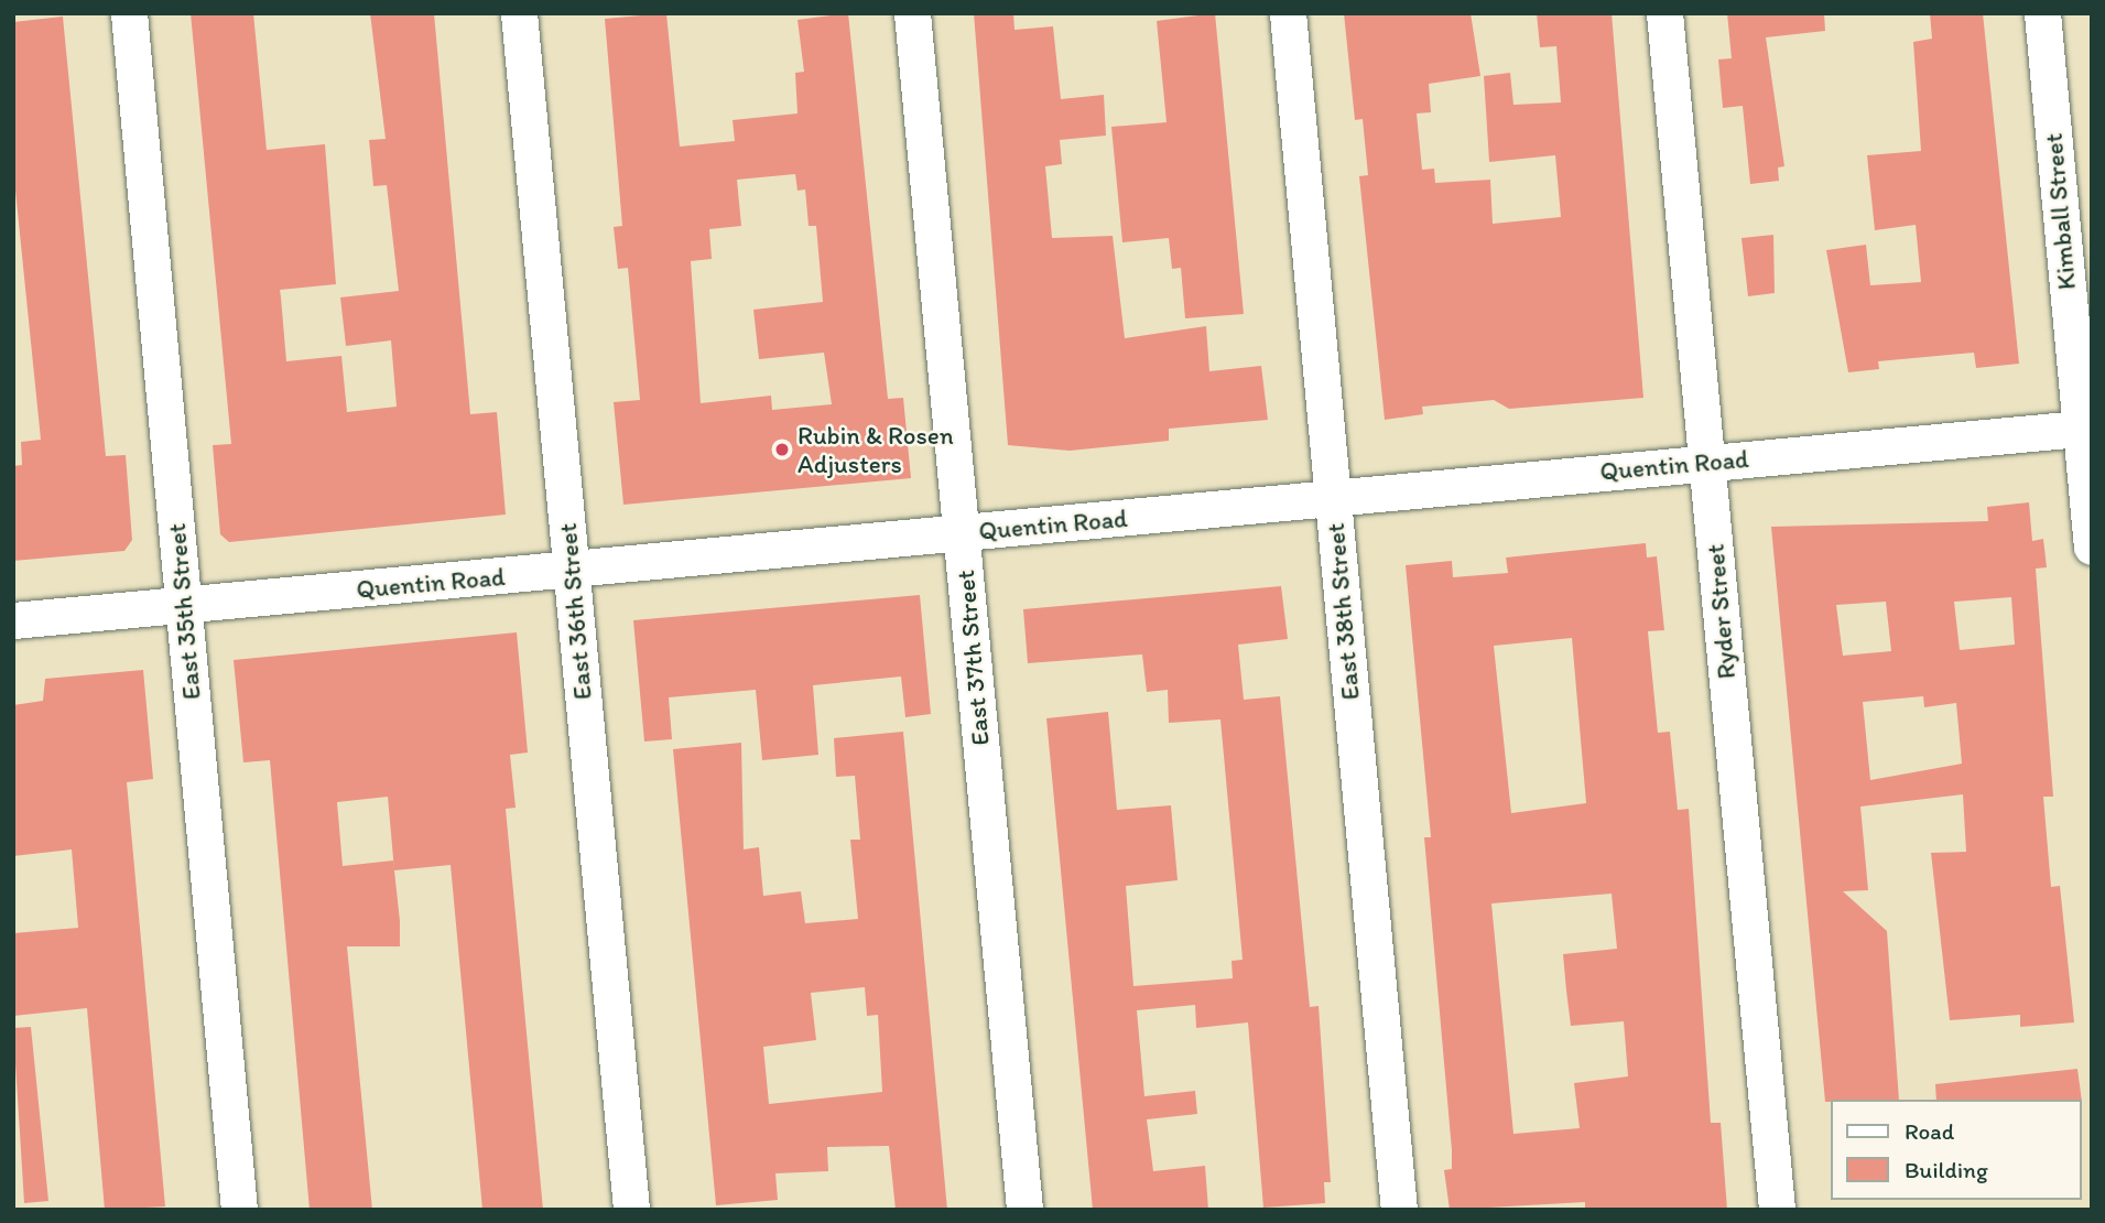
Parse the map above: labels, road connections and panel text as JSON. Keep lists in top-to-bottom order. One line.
{"streets":{"street":["Kimball Street","Quentin Road","East 35th Street","East 36th Street","East 38th Street","Ryder Street","East 37th Street"]},"crossings":[["Kimball Street","Quentin Road"],["Quentin Road","East 35th Street"],["Quentin Road","East 36th Street"],["Quentin Road","East 38th Street"],["Quentin Road","Ryder Street"],["Quentin Road","East 37th Street"]],"places":["Rubin & Rosen Adjusters"],"legend":["Road","Building"]}
